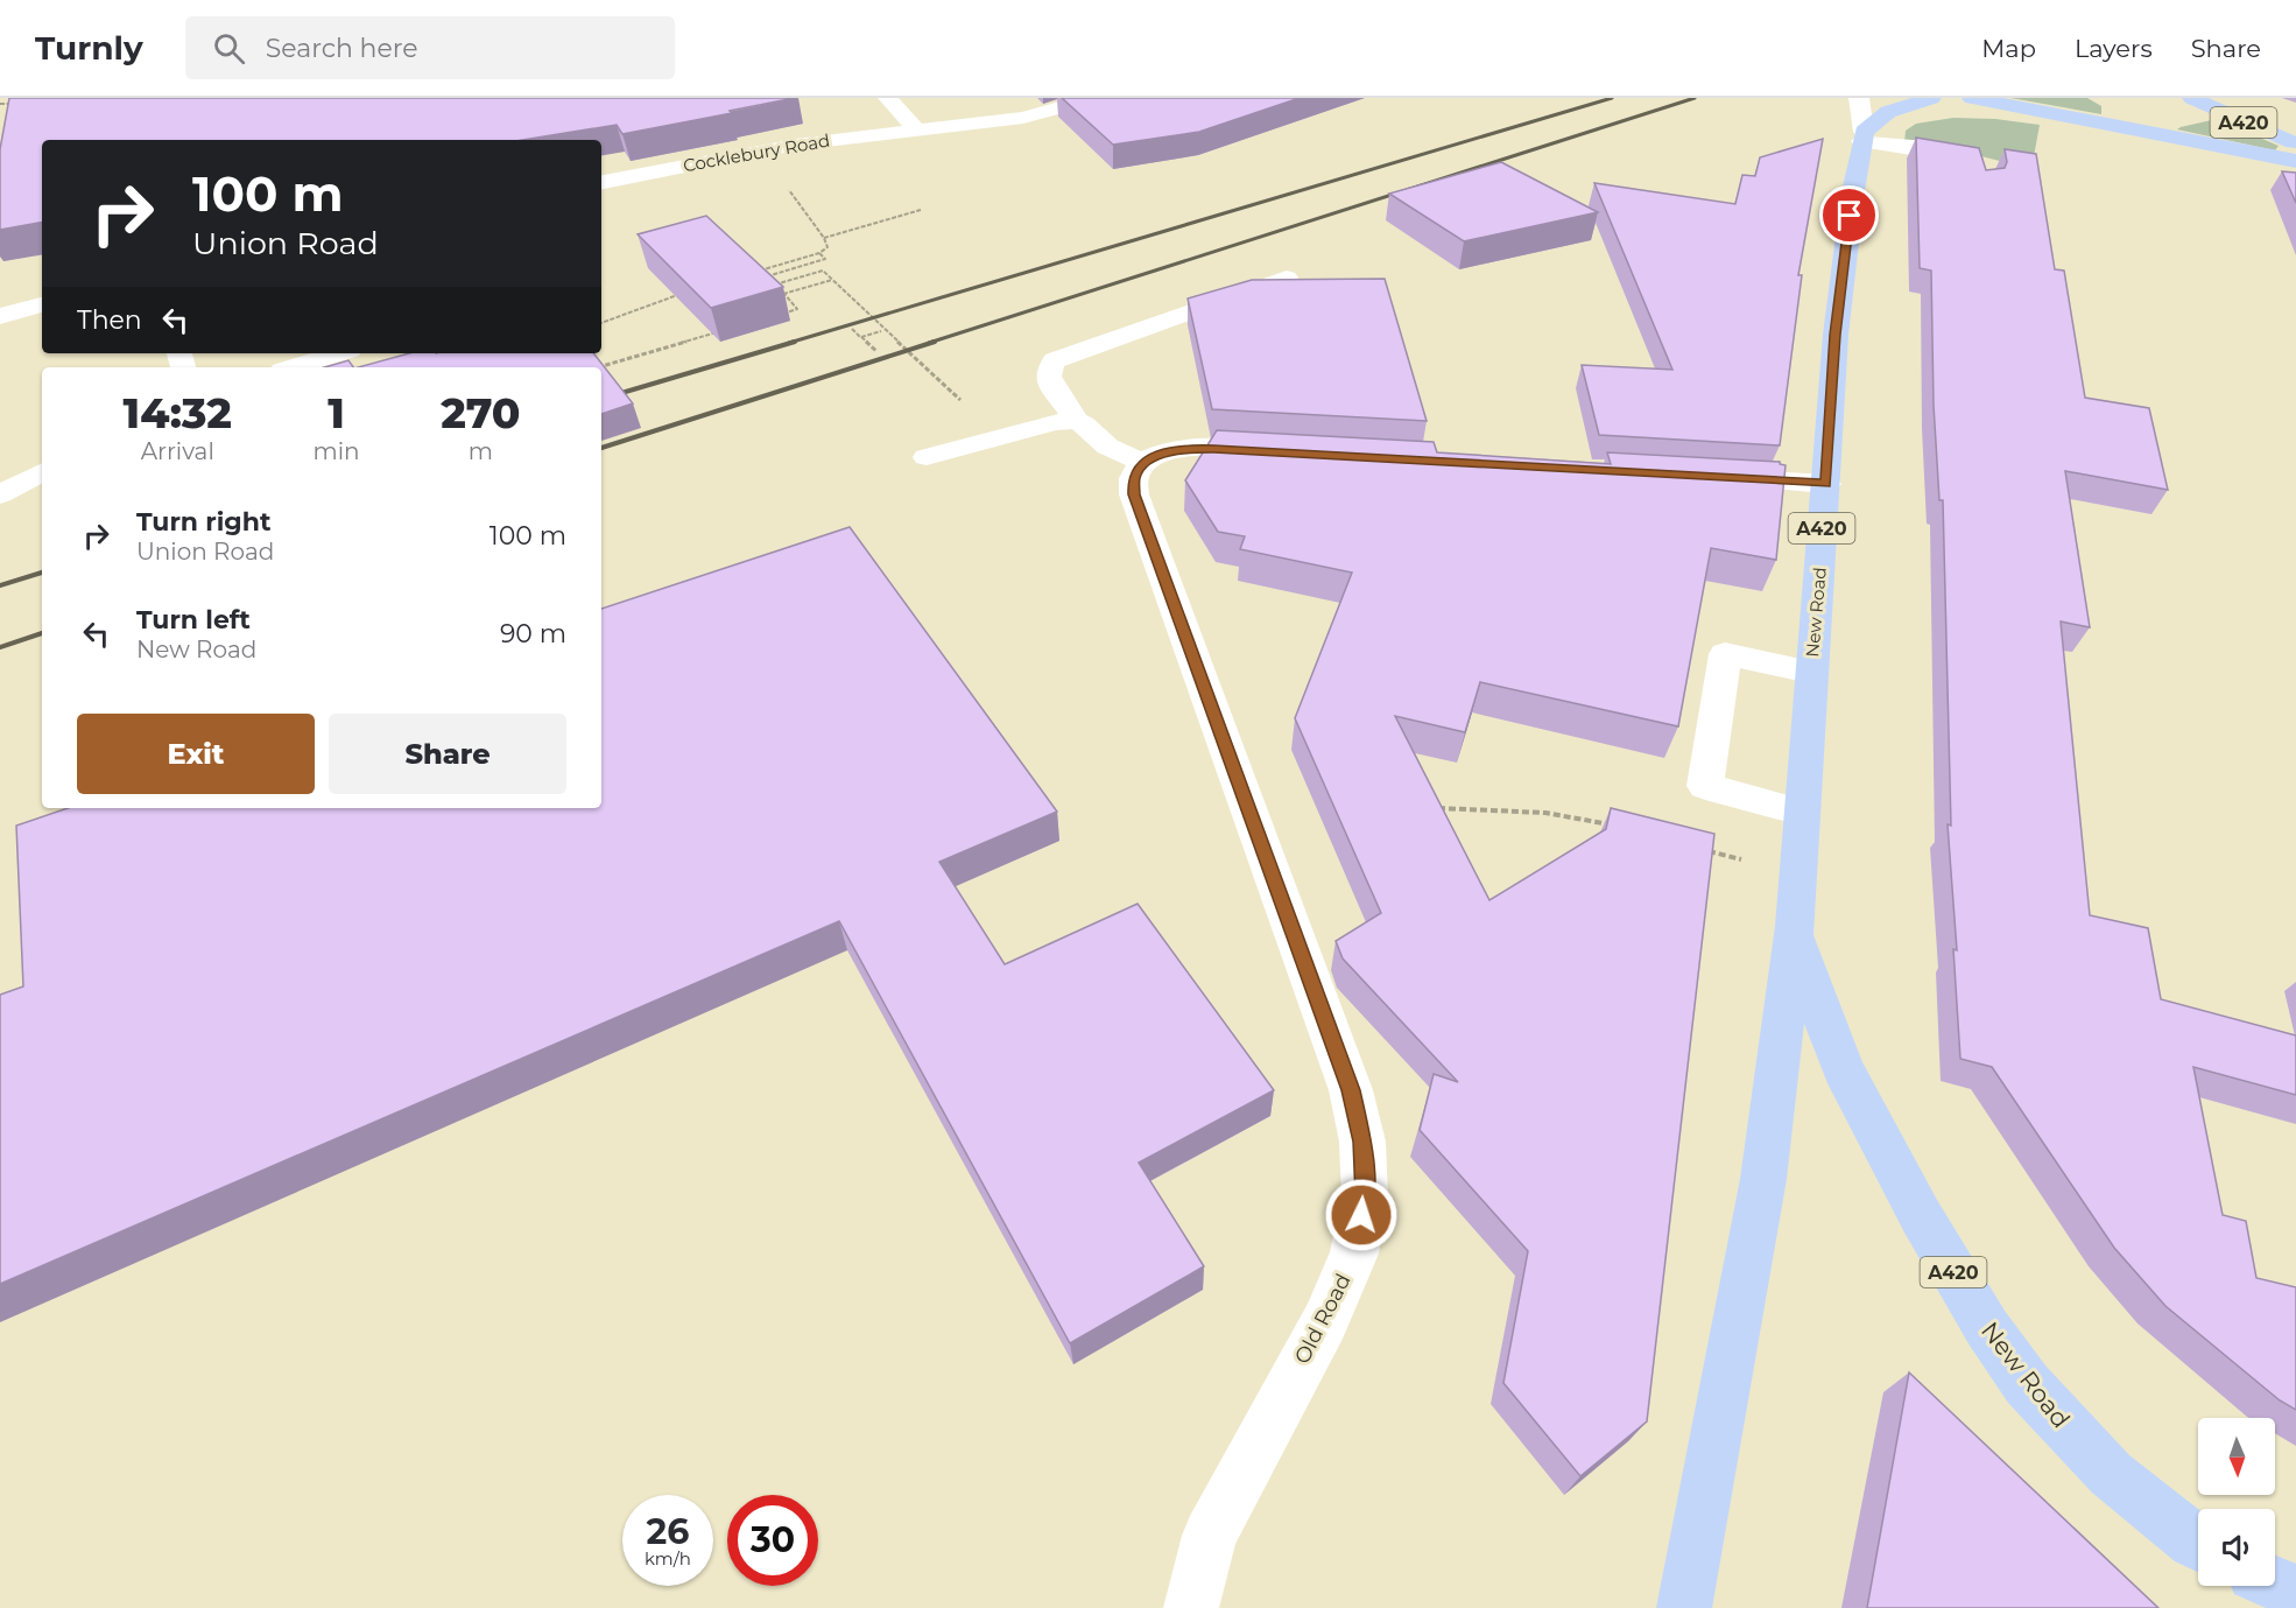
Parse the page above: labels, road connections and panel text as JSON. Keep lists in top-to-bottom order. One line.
{"streets":{"main road":["A420","New Road"],"street":["Cocklebury Road","Old Road"]},"north":"bottom","page":{"header":"Turnly","search":"Search here","nav":["Map","Layers","Share"],"turn":["100 m","Union Road"],"then":"Then","eta":["14:32","Arrival","1","min","270","m"],"list":[{"name":"Turn right","note":"Union Road","value":"100 m"},{"name":"Turn left","note":"New Road","value":"90 m"}],"buttons":["Exit","Share"],"speed":"26 km/h","limit":"30"}}
